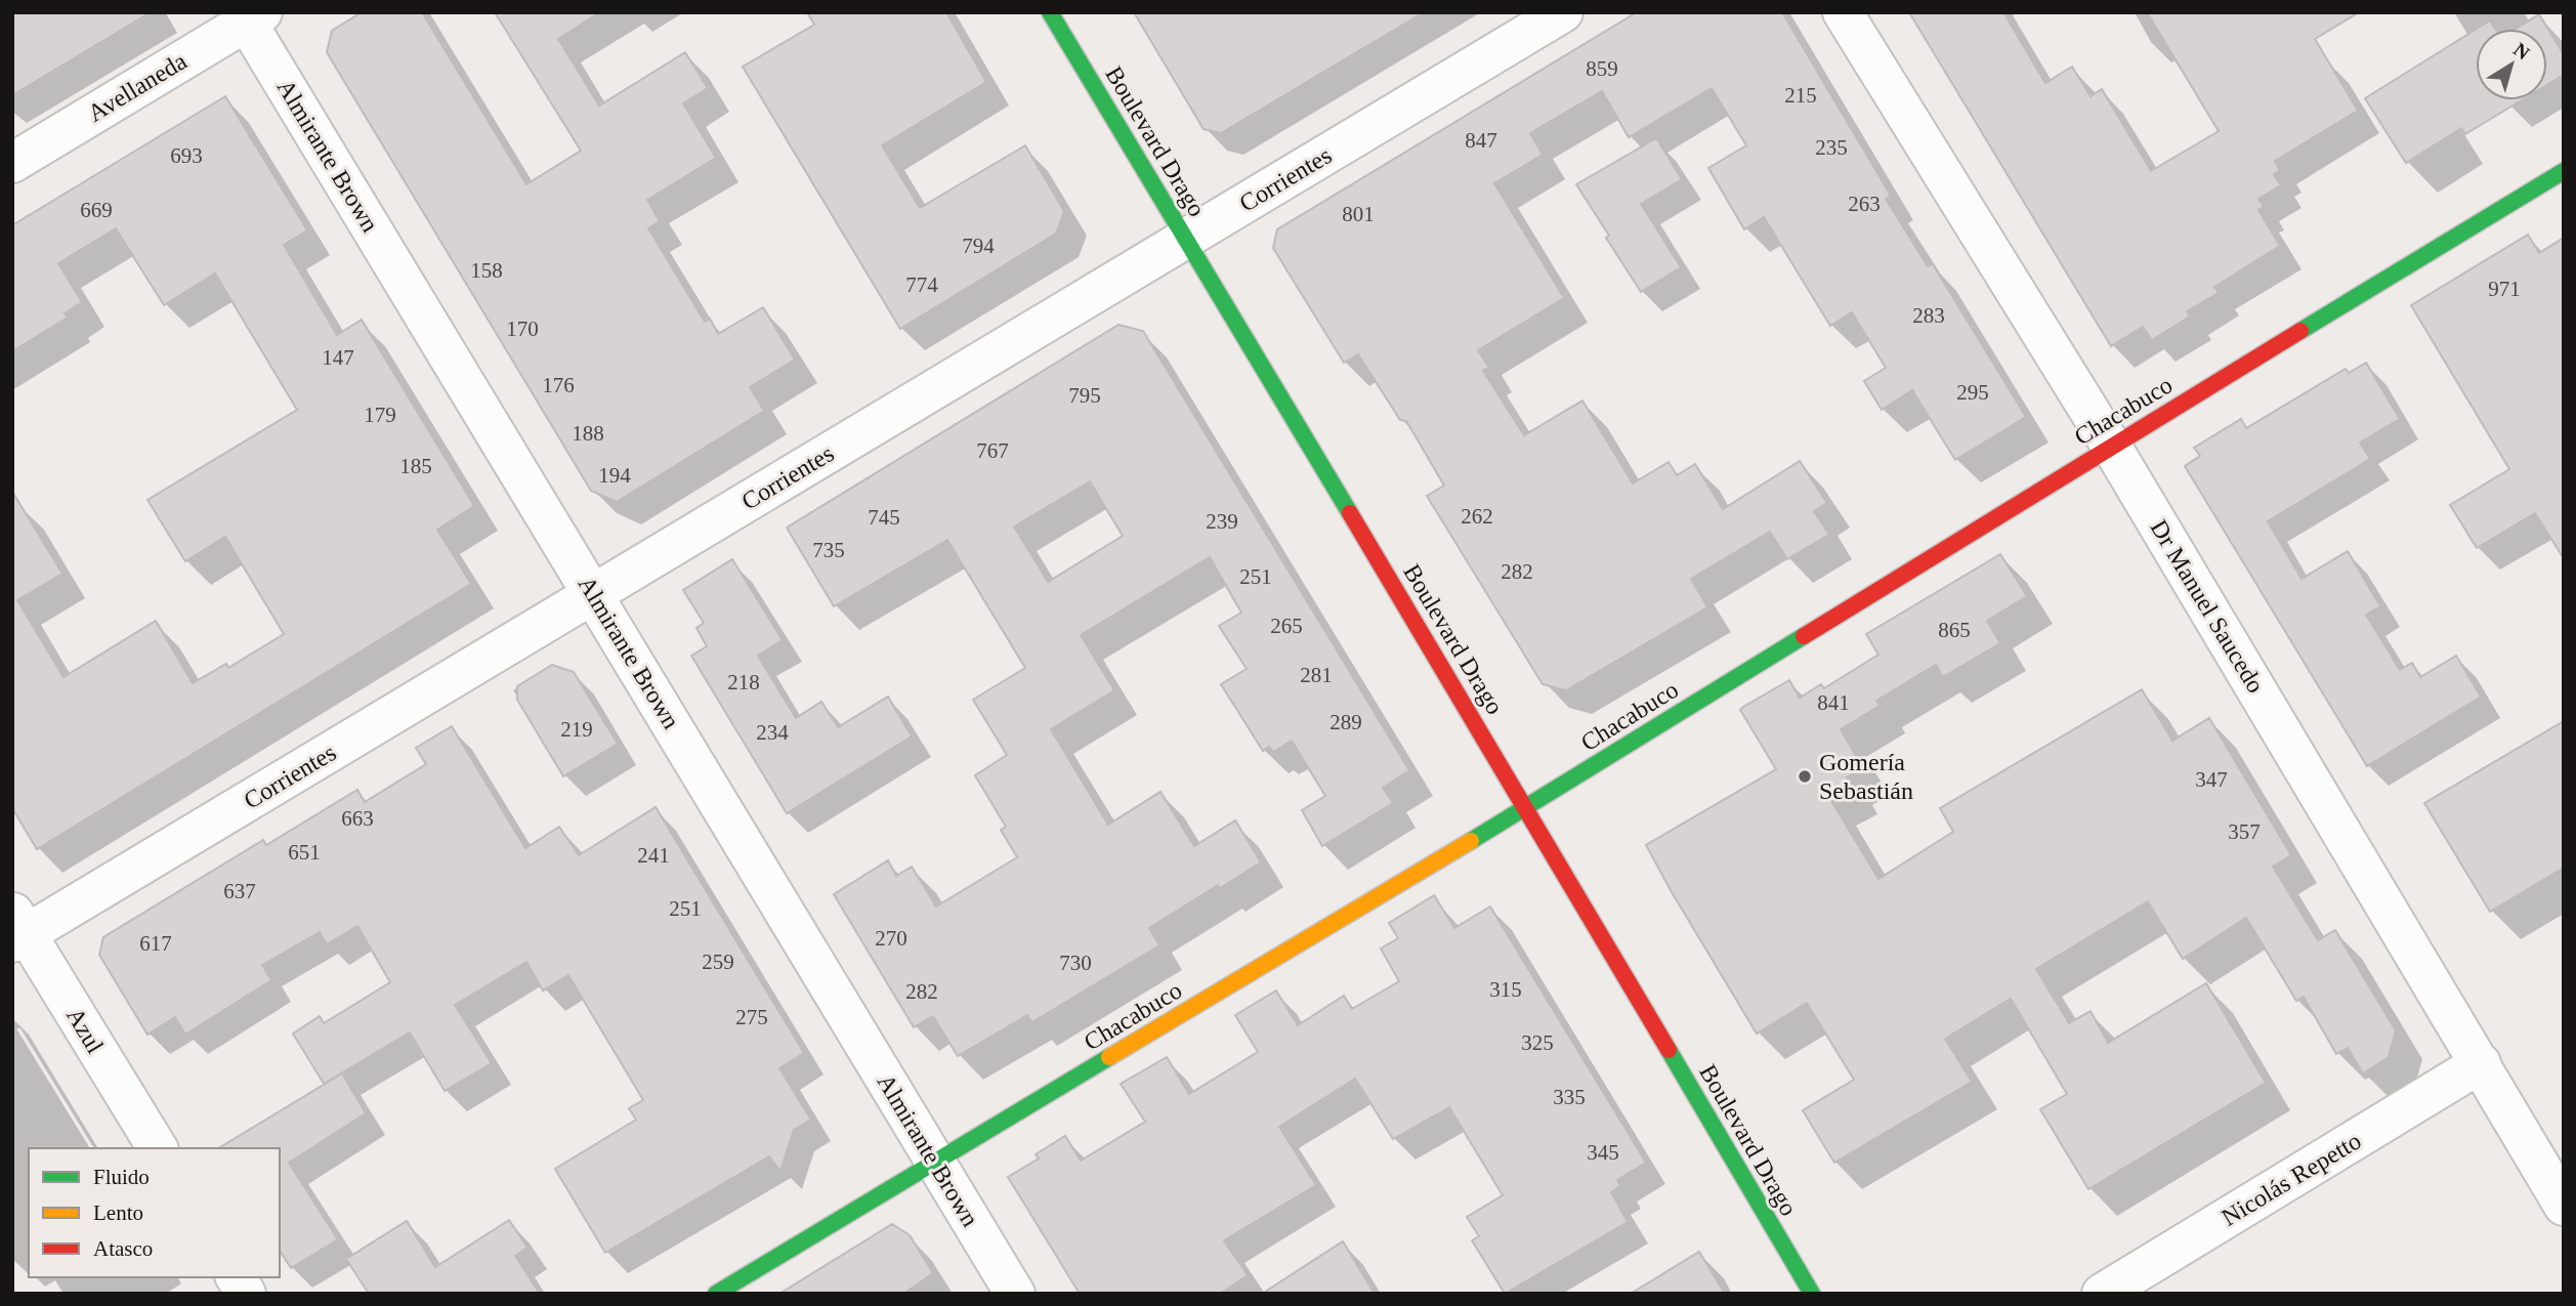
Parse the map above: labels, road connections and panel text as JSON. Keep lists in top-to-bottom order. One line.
{"streets":{"street":["Avellaneda","Boulevard Drago","Almirante Brown","Corrientes","Chacabuco","Dr Manuel Saucedo","Azul","Nicolás Repetto"]},"crossings":[["Avellaneda","Almirante Brown"],["Boulevard Drago","Corrientes"],["Boulevard Drago","Chacabuco"],["Almirante Brown","Corrientes"],["Almirante Brown","Chacabuco"],["Corrientes","Azul"],["Chacabuco","Dr Manuel Saucedo"],["Dr Manuel Saucedo","Nicolás Repetto"]],"places":["Gomería Sebastián"],"house_numbers":["859","215","847","235","693","263","669","801","794","158","774","971","283","170","147","176","295","795","179","188","767","185","194","262","745","239","735","282","251","265","865","281","218","841","289","219","234","347","663","357","651","241","637","251","270","617","259","730","315","282","275","325","335","345"],"legend":["Fluido","Lento","Atasco"],"north":"top right"}
